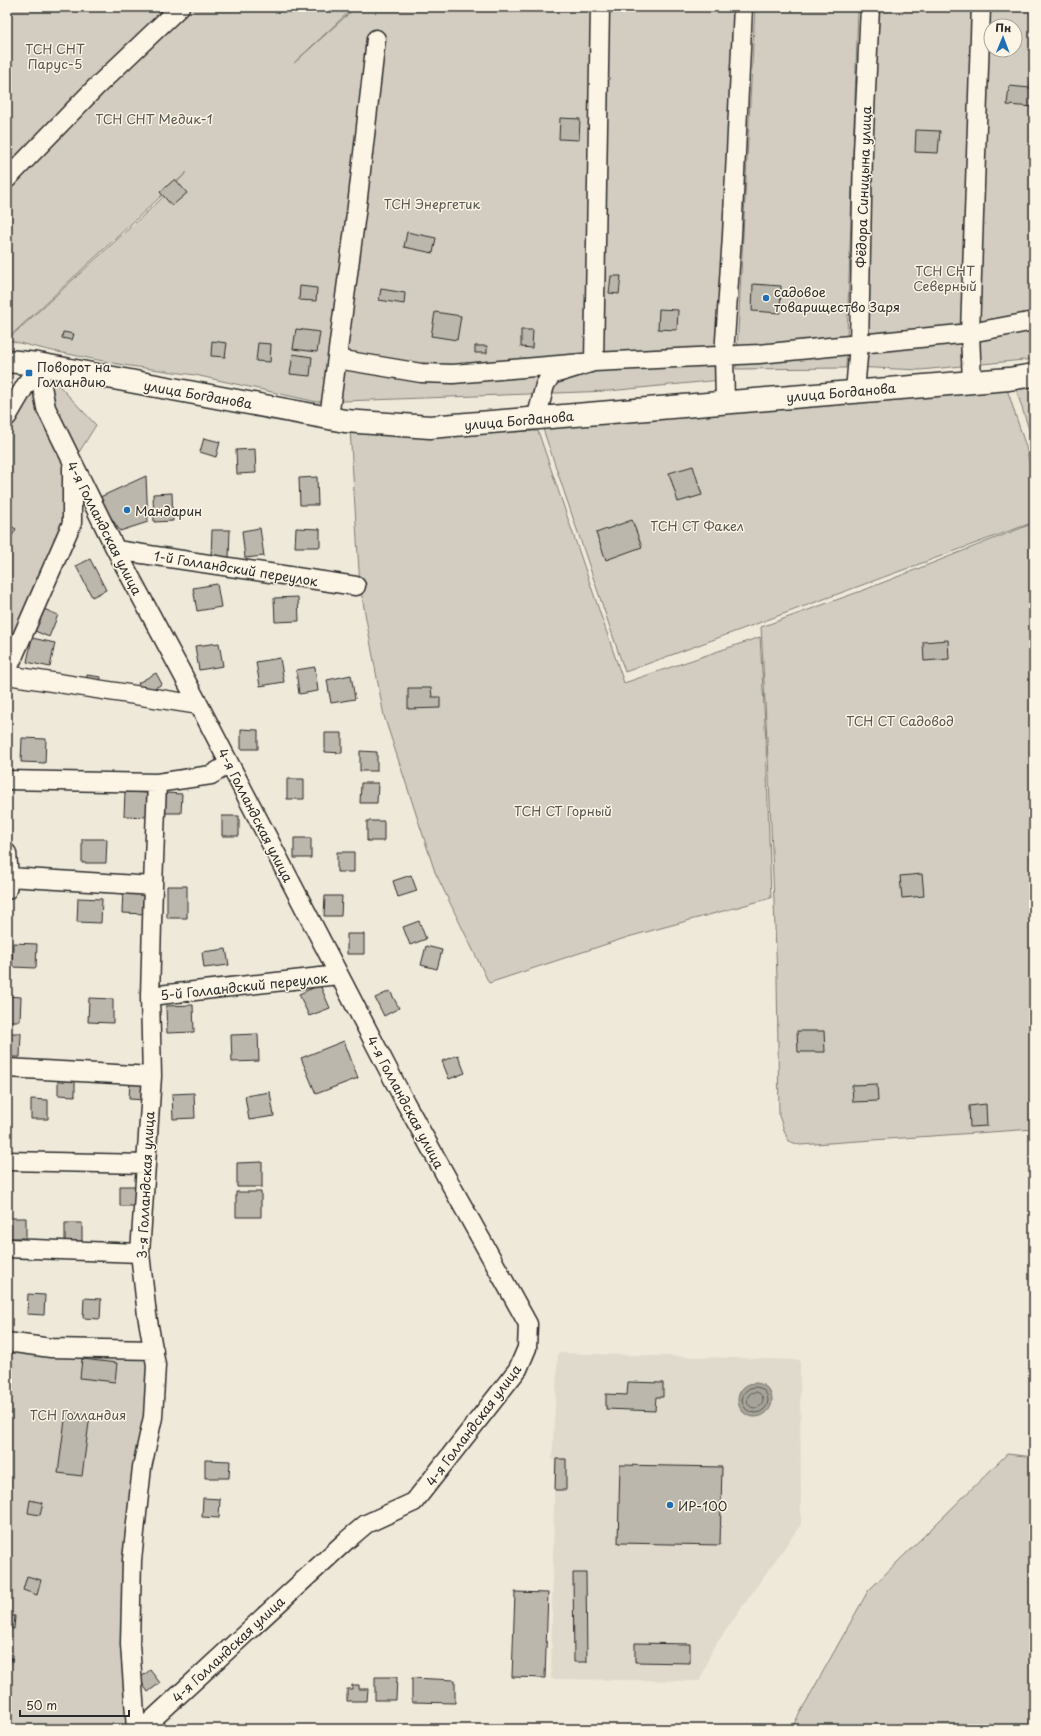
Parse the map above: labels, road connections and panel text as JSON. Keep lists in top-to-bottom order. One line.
{"streets":{"main road":["улица Богданова"],"street":["Фёдора Синицына улица","4-я Голландская улица","1-й Голландский переулок","5-й Голландский переулок","3-я Голландская улица"]},"crossings":[["Фёдора Синицына улица","улица Богданова"],["улица Богданова","4-я Голландская улица"],["4-я Голландская улица","1-й Голландский переулок"],["4-я Голландская улица","5-й Голландский переулок"],["5-й Голландский переулок","3-я Голландская улица"]],"parks":["ТСН СНТ Парус-5","ТСН СНТ Медик-1","ТСН Энергетик","ТСН СНТ Северный","ТСН СТ Факел","ТСН СТ Садовод","ТСН СТ Горный","ТСН Голландия"],"places":{"other":["садовое товарищество Заря","Мандарин","ИР-100"],"transit":["Поворот на Голландию"]},"scale_bar":"50 m","north":"top"}
